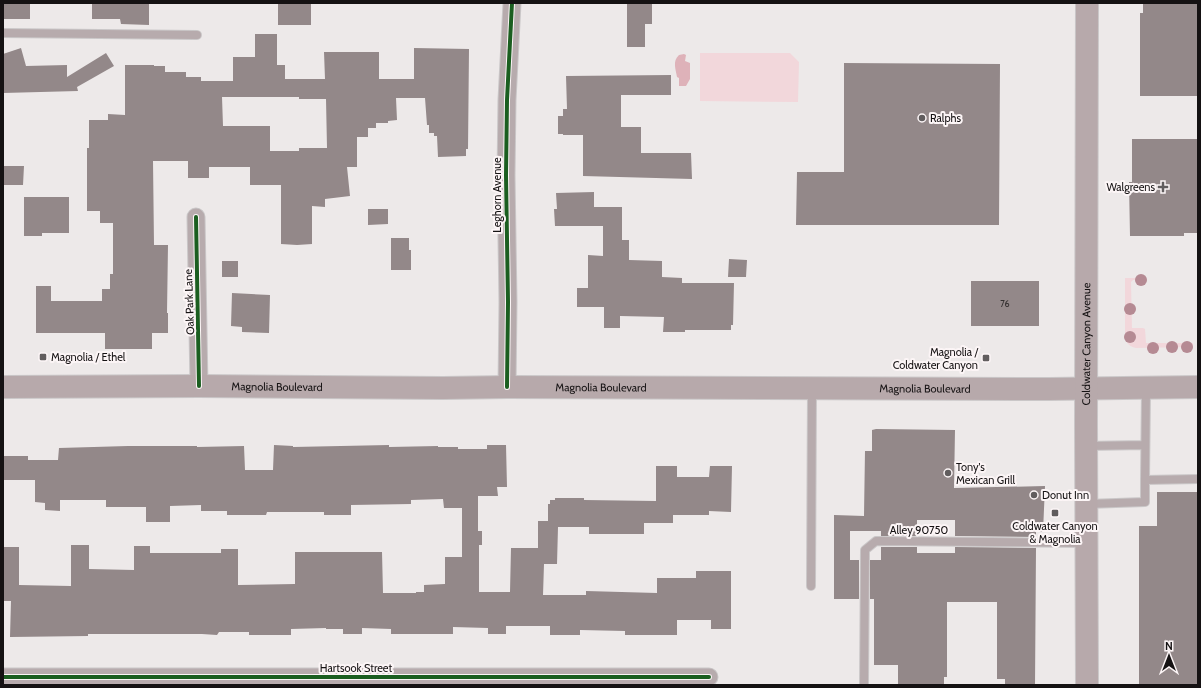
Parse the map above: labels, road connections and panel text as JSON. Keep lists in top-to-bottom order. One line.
{"streets":{"main road":["Coldwater Canyon Avenue","Magnolia Boulevard"],"street":["Leghorn Avenue","Oak Park Lane","Hartsook Street"],"lane":["Alley 90750"]},"crossings":[["Leghorn Avenue","Magnolia Boulevard"],["Oak Park Lane","Magnolia Boulevard"],["Coldwater Canyon Avenue","Magnolia Boulevard"],["Coldwater Canyon Avenue","Alley 90750"]],"places":{"other":["Ralphs","Tony's Mexican Grill","Donut Inn"],"health":["Walgreens"],"transit":["Magnolia / Ethel","Magnolia / Coldwater Canyon","Coldwater Canyon & Magnolia"]},"house_numbers":["76"],"north":"top"}
